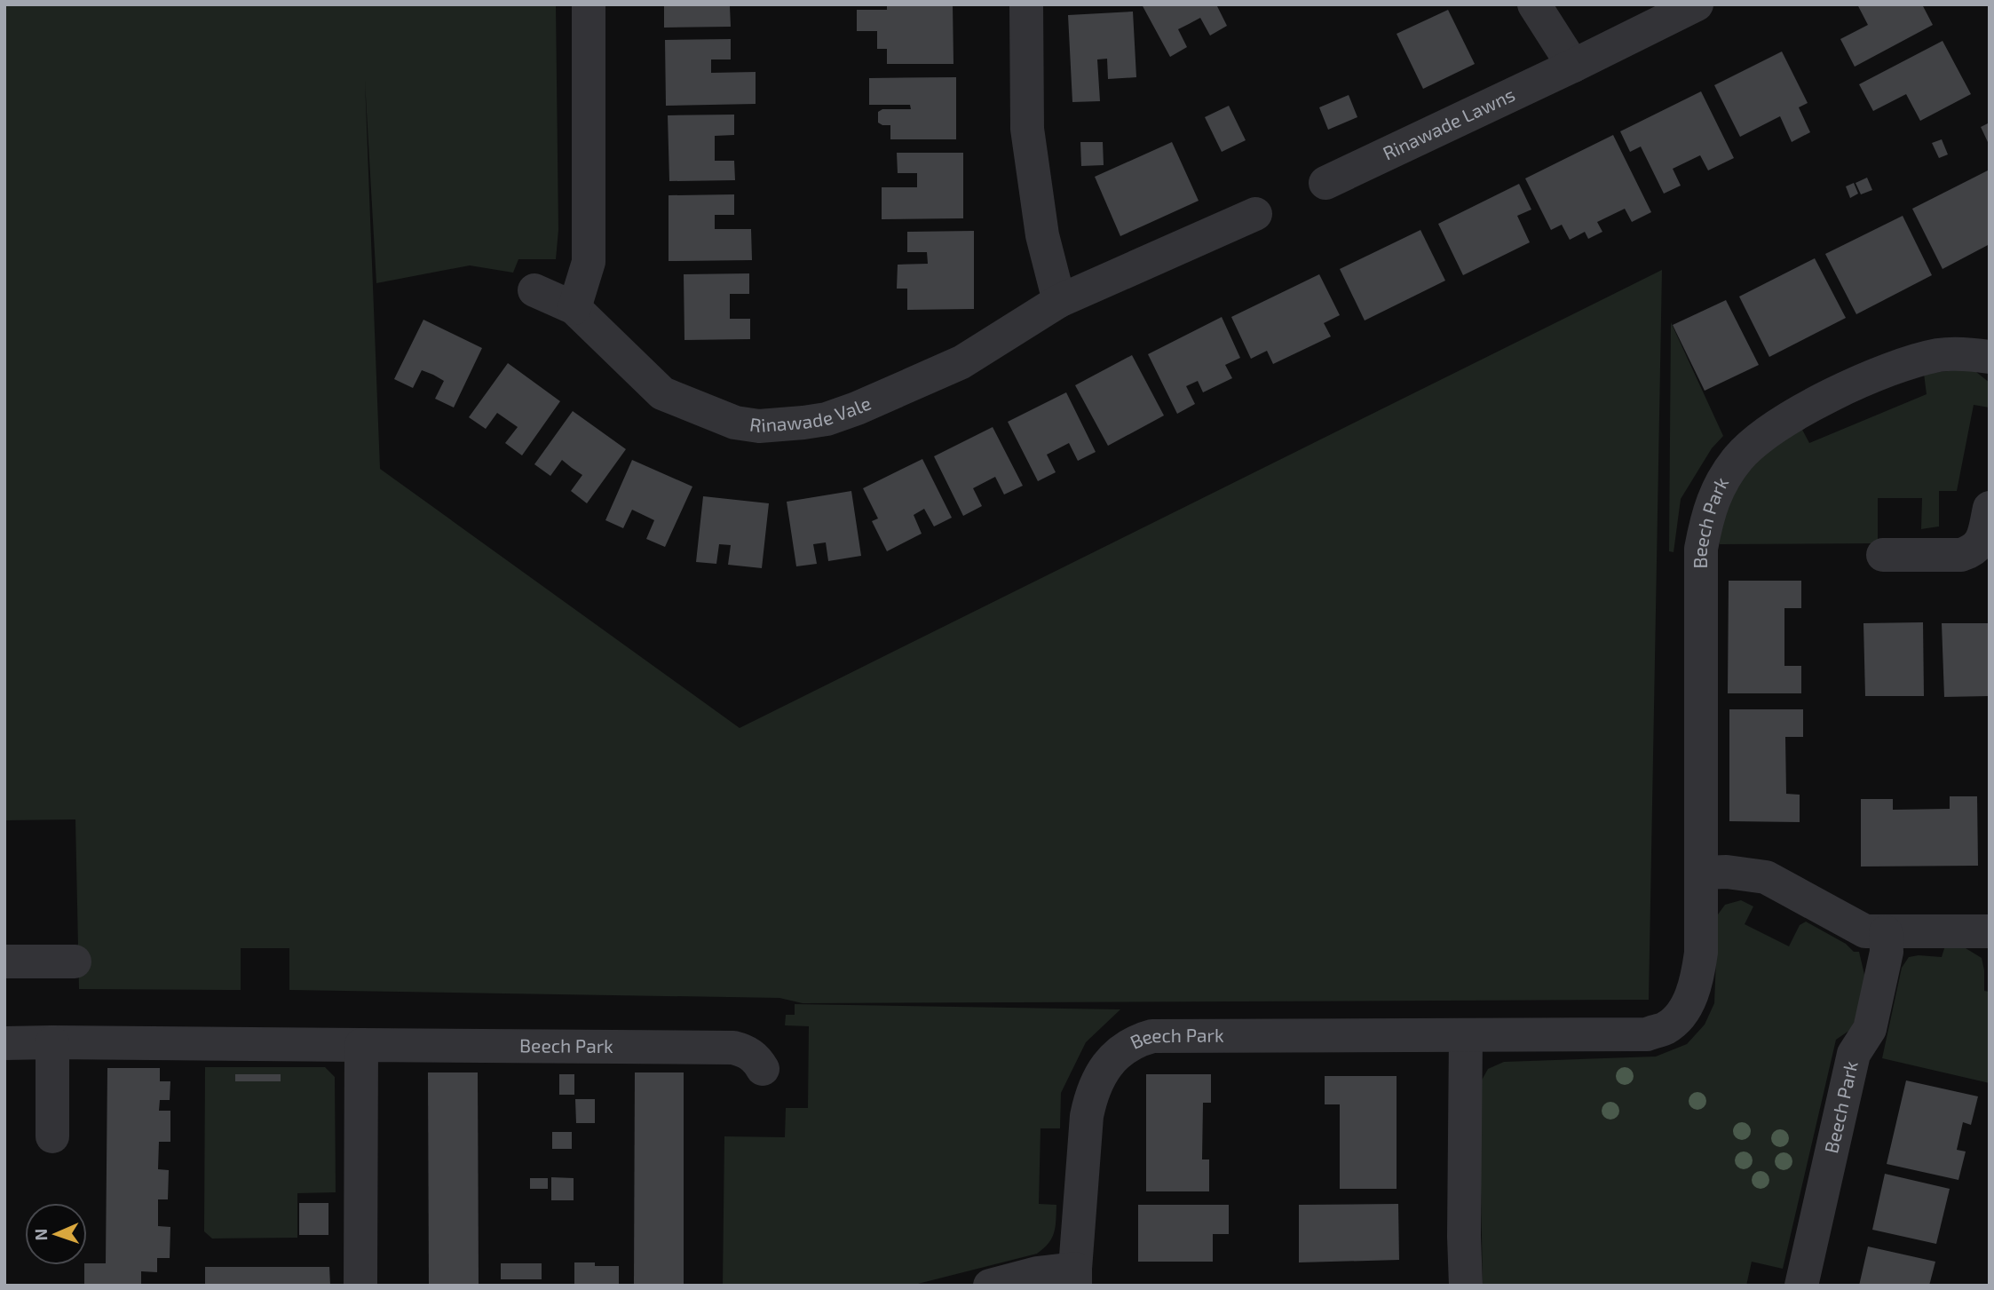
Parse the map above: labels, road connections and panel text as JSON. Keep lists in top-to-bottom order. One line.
{"streets":{"street":["Rinawade Lawns","Rinawade Vale","Beech Park"]},"north":"left"}
